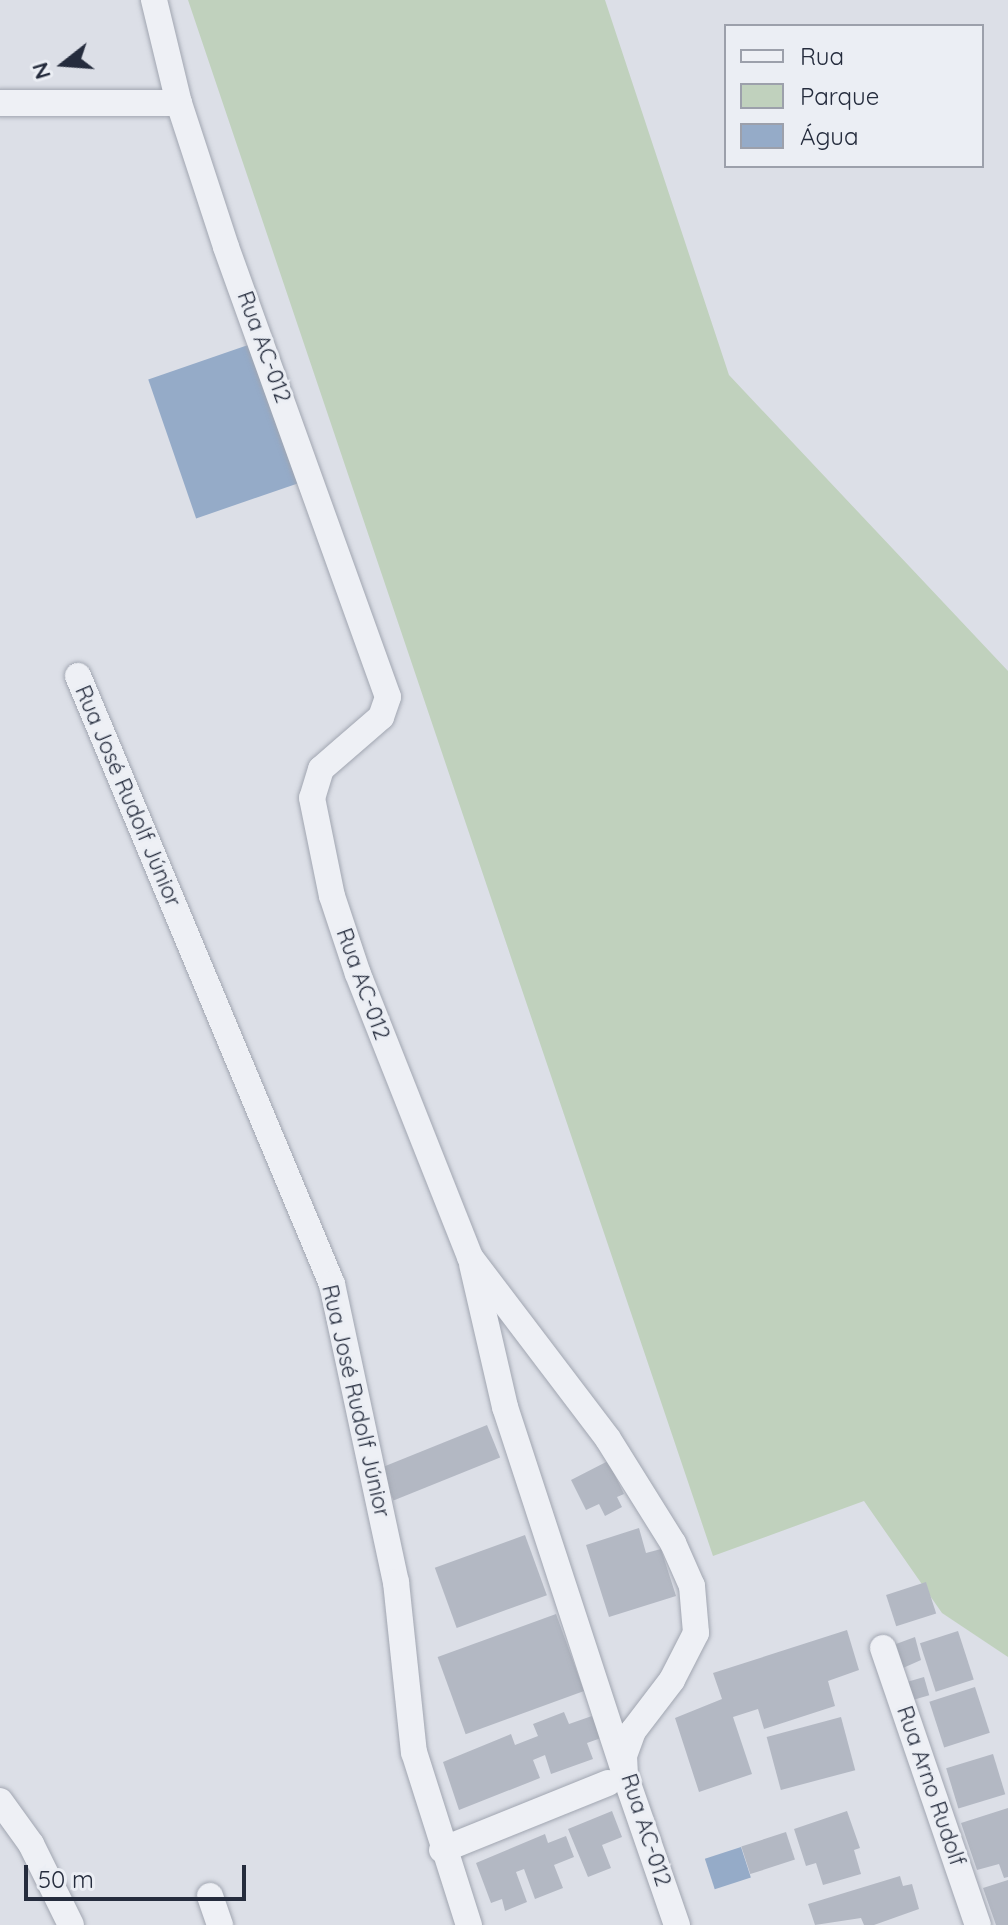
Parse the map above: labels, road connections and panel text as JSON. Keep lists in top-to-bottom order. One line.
{"streets":{"street":["Rua AC-012","Rua José Rudolf Júnior","Rua Arno Rudolf"]},"legend":["Rua","Parque","Água"],"scale_bar":"50 m","north":"left"}
